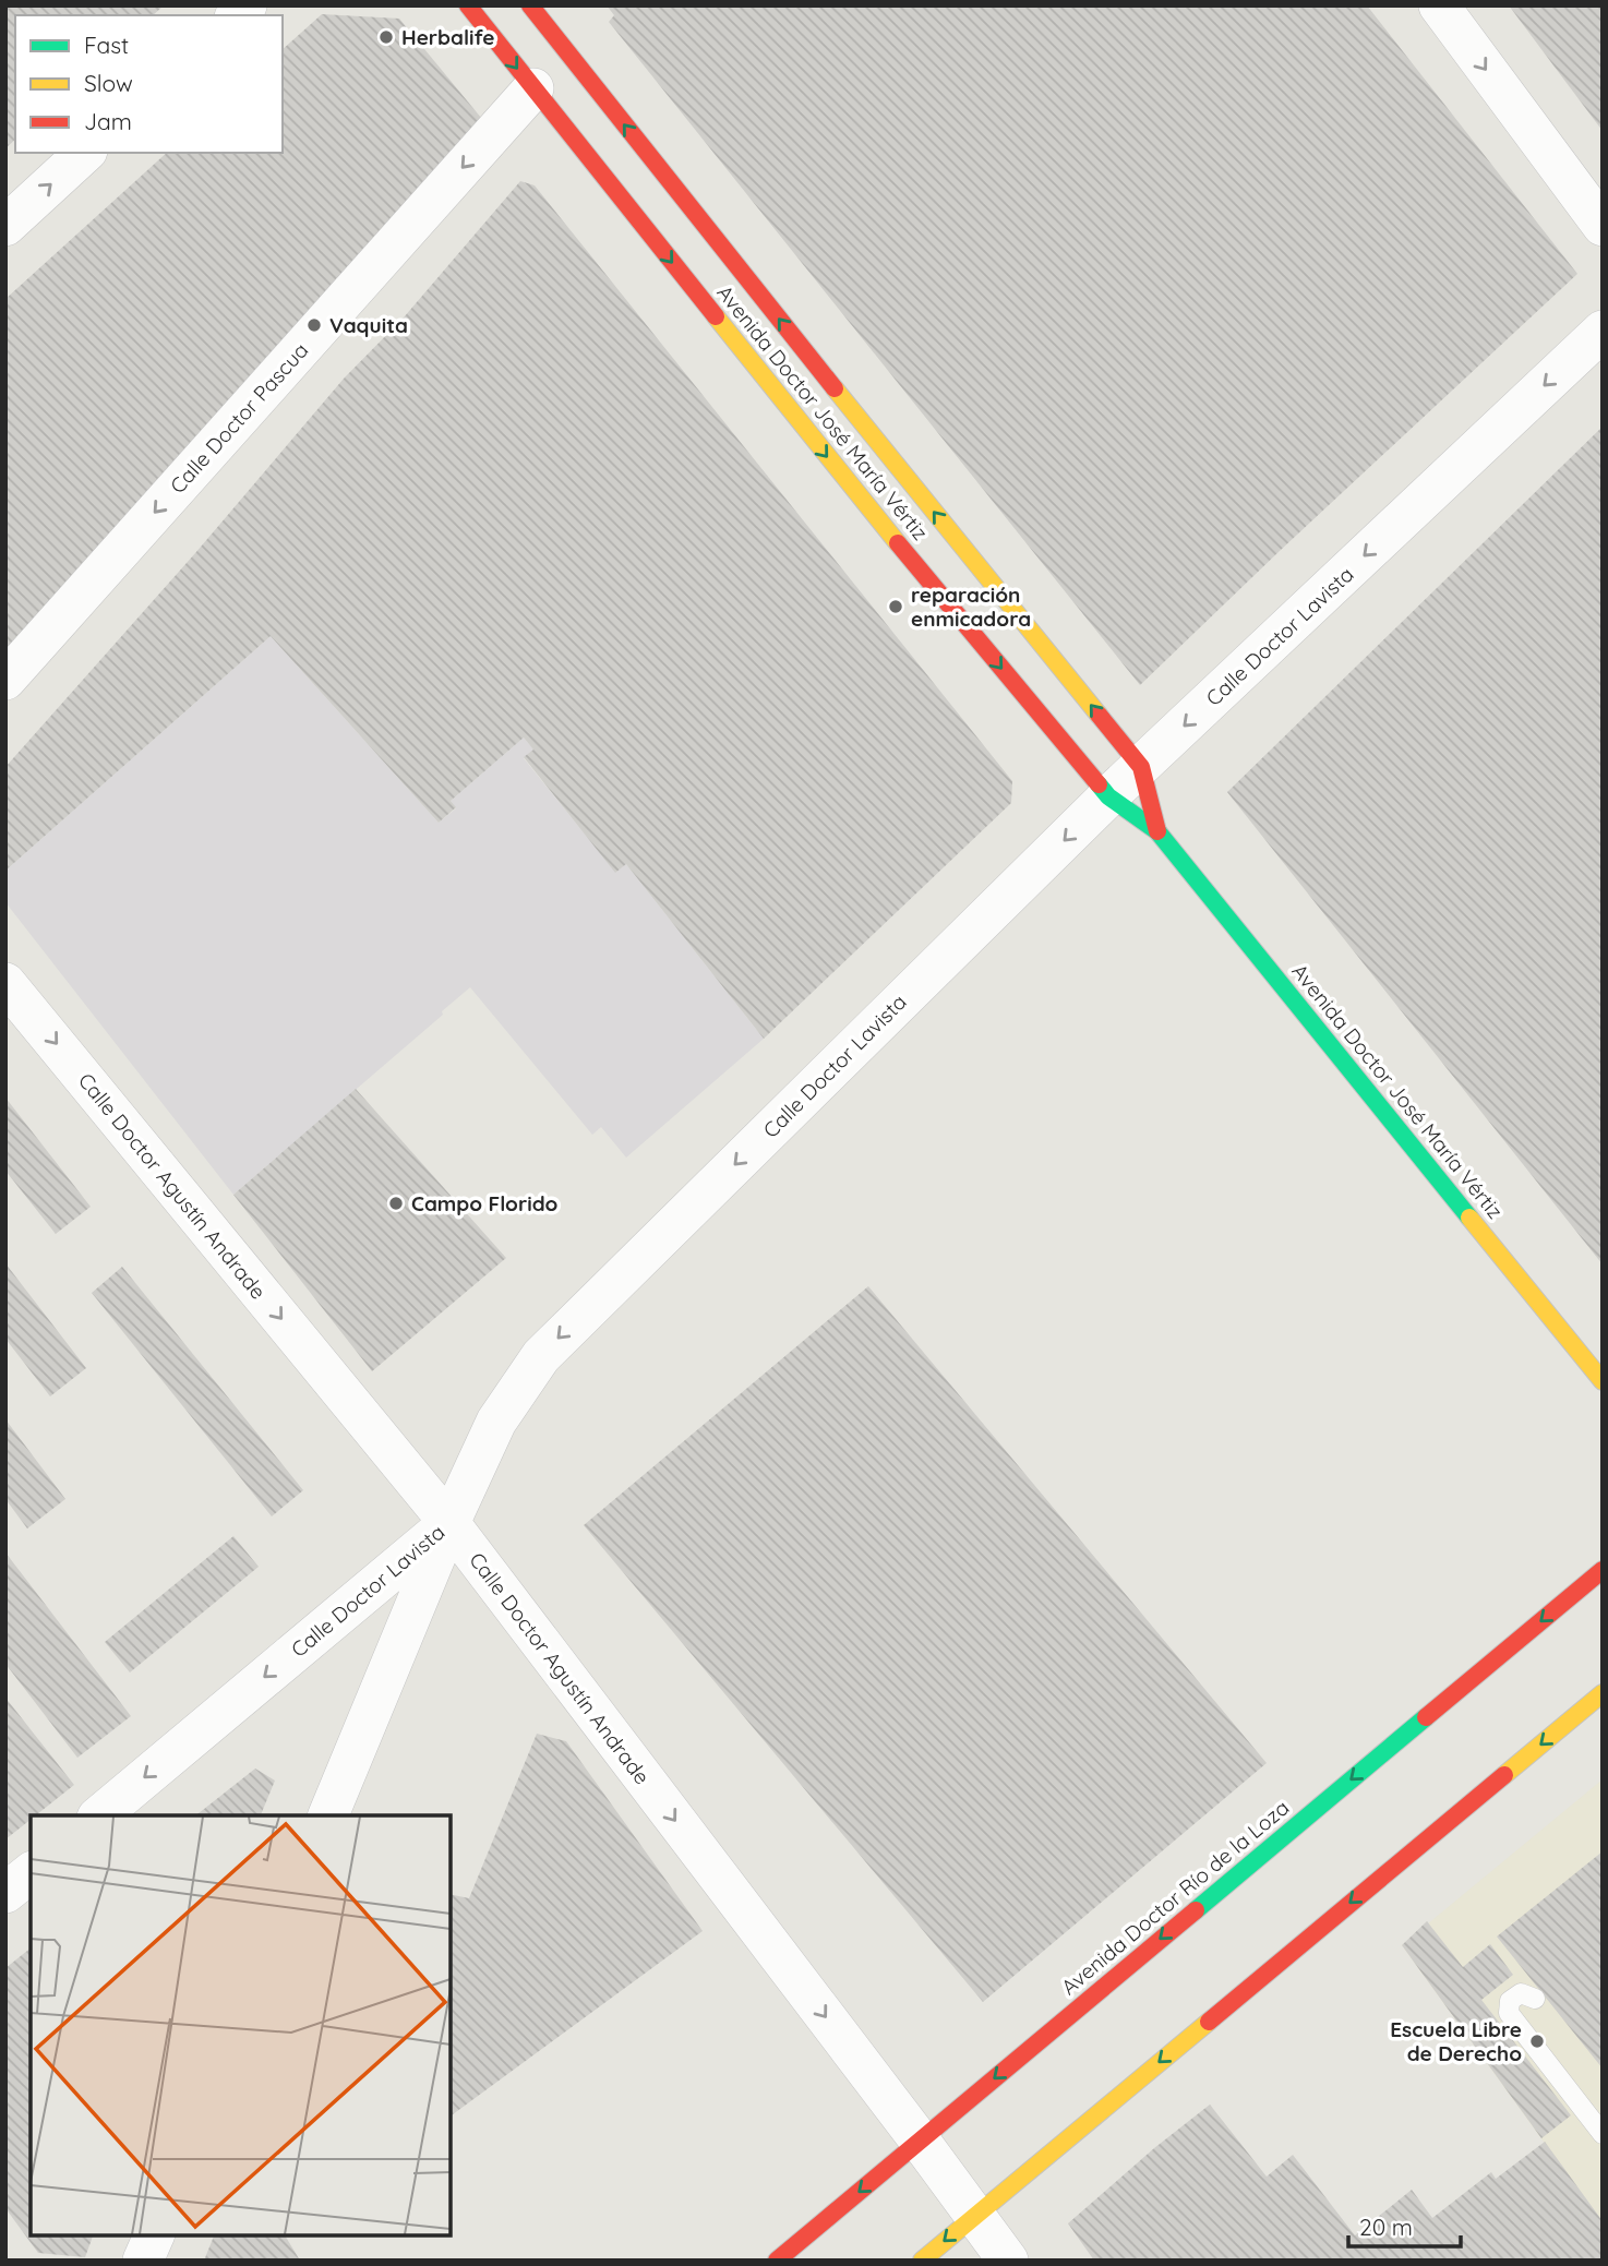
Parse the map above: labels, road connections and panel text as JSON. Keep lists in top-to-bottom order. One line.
{"streets":{"main road":["Avenida Doctor José María Vértiz","Avenida Doctor Río de la Loza"],"street":["Calle Doctor Pascua","Calle Doctor Lavista","Calle Doctor Agustín Andrade"]},"crossings":[["Avenida Doctor José María Vértiz","Calle Doctor Pascua"],["Avenida Doctor José María Vértiz","Calle Doctor Lavista"],["Calle Doctor Lavista","Calle Doctor Agustín Andrade"],["Calle Doctor Agustín Andrade","Avenida Doctor Río de la Loza"]],"one_way":["Calle Doctor Pascua","Calle Doctor Lavista","Calle Doctor Agustín Andrade"],"places":["Herbalife","Vaquita","reparación enmicadora","Campo Florido","Escuela Libre de Derecho"],"legend":["Fast","Slow","Jam"],"scale_bar":"20 m"}
